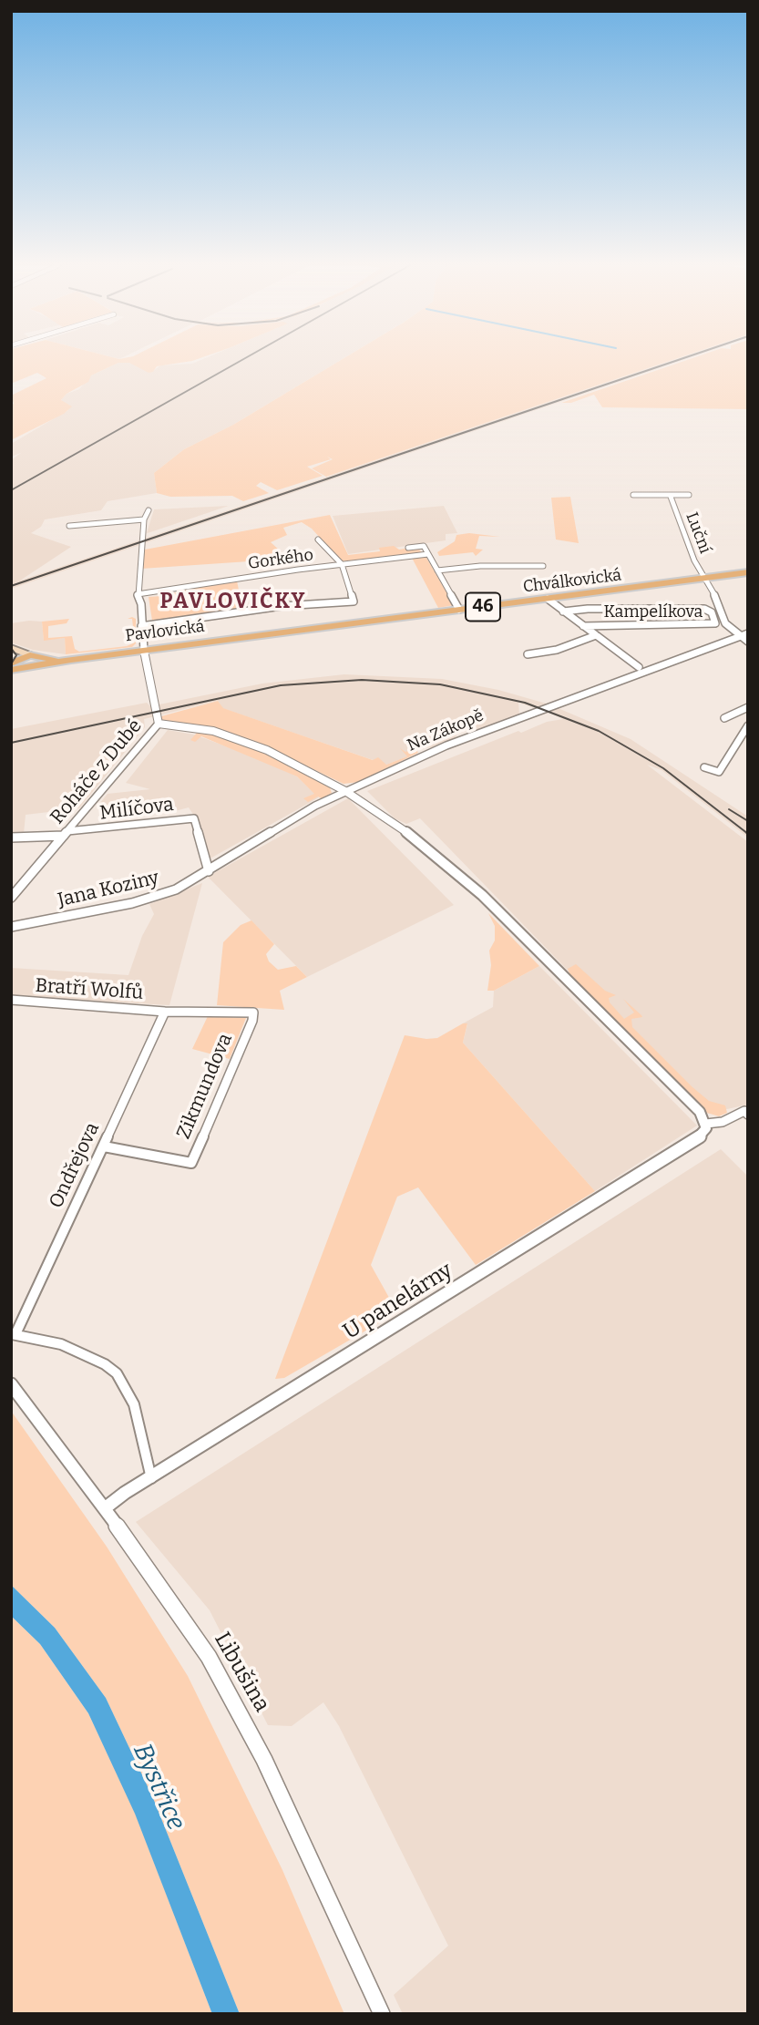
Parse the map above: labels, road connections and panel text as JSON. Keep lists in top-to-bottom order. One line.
{"streets":{"main road":["Chválkovická","46","Pavlovická"],"street":["Luční","Gorkého","Kampelíkova","Na Zákopě","Roháče z Dubé","Milíčova","Jana Koziny","Bratří Wolfů","Zikmundova","Ondřejova","U panelárny","Libušina"]},"crossings":[["Luční","Chválkovická"],["Luční","Na Zákopě"],["Chválkovická","Pavlovická"],["Pavlovická","Roháče z Dubé"],["Na Zákopě","Milíčova"],["Na Zákopě","Jana Koziny"],["Roháče z Dubé","Milíčova"],["Milíčova","Jana Koziny"],["Bratří Wolfů","Zikmundova"],["Bratří Wolfů","Ondřejova"],["Zikmundova","Ondřejova"],["U panelárny","Libušina"]],"districts":["PAVLOVIČKY"],"water":["Bystřice"]}
